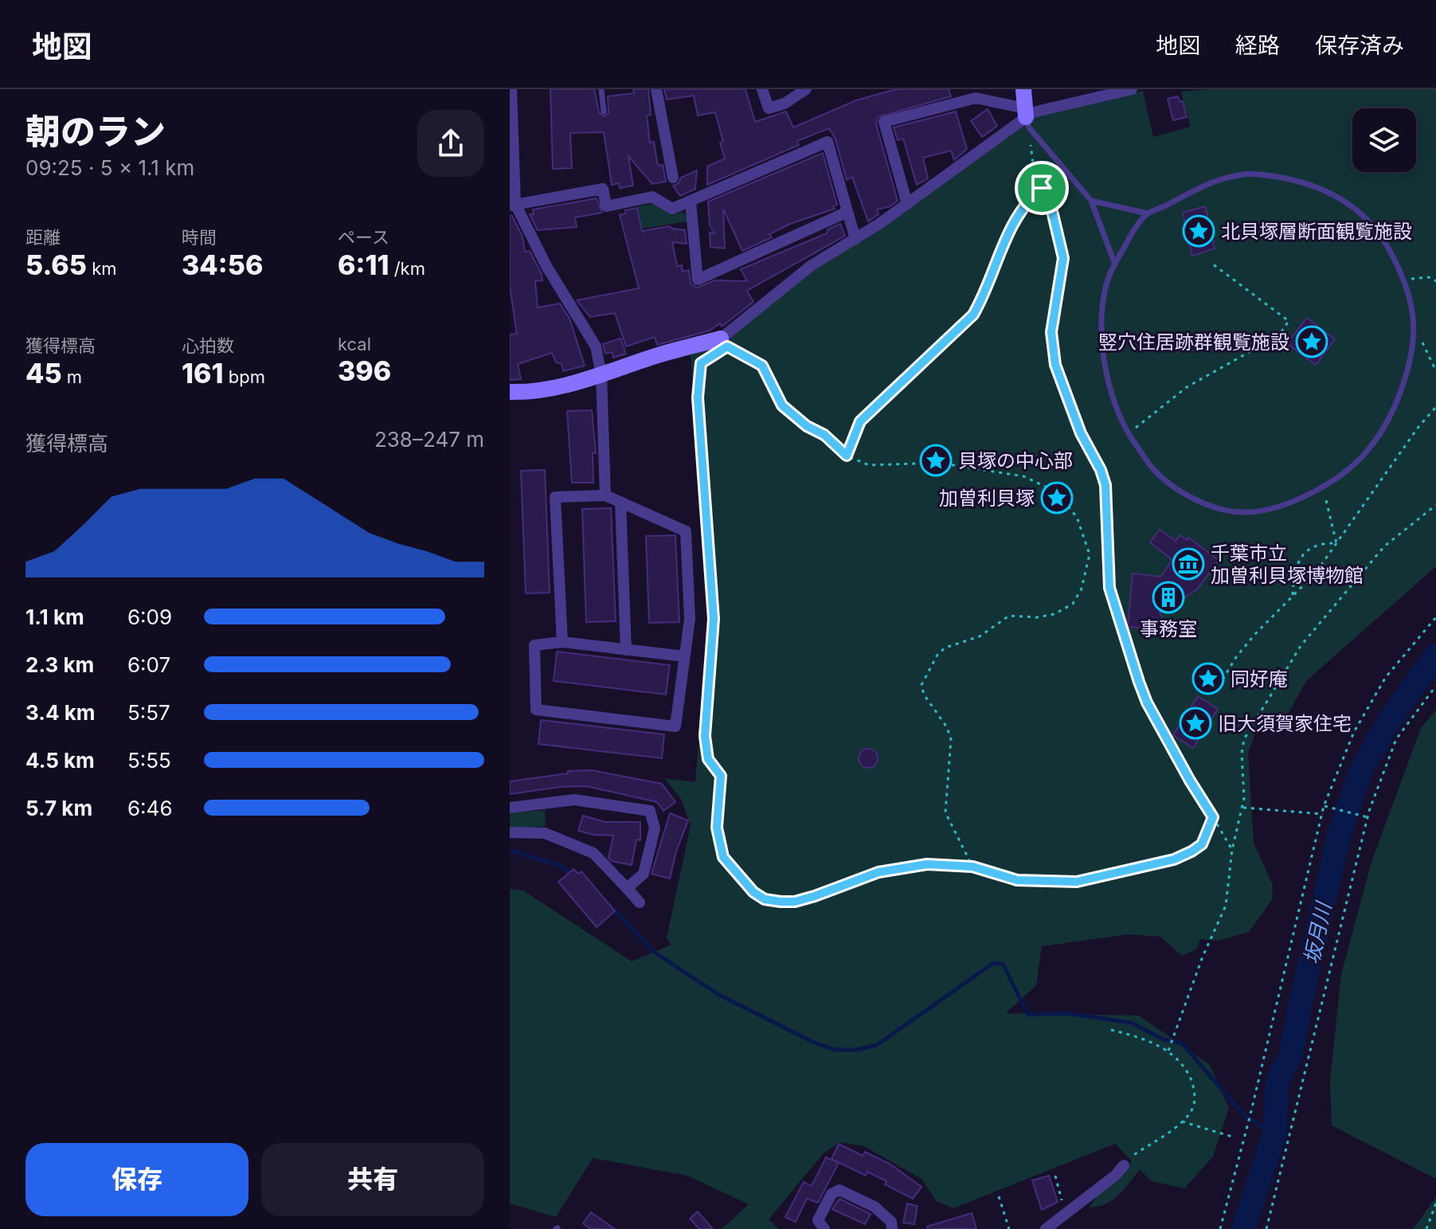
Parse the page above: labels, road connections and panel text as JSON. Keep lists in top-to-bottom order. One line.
{"water":["坂月川"],"places":{"place":["北貝塚層断面観覧施設","竪穴住居跡群観覧施設","貝塚の中心部","加曽利貝塚","同好庵","旧大須賀家住宅"],"museum":["千葉市立 加曽利貝塚博物館"],"building":["事務室"]},"page":{"header":"地図","nav":["地図","経路","保存済み"],"heading":["朝のラン","09:25 · 5 × 1.1 km"],"stats":[["距離","5.65 km"],["時間","34:56"],["ペース","6:11 /km"],["獲得標高","45 m"],["心拍数","161 bpm"],["kcal","396"]],"chart":["獲得標高","238–247 m"],"list":[{"name":"1.1 km","note":"6:09"},{"name":"2.3 km","note":"6:07"},{"name":"3.4 km","note":"5:57"},{"name":"4.5 km","note":"5:55"},{"name":"5.7 km","note":"6:46"}],"buttons":["保存","共有"]}}
